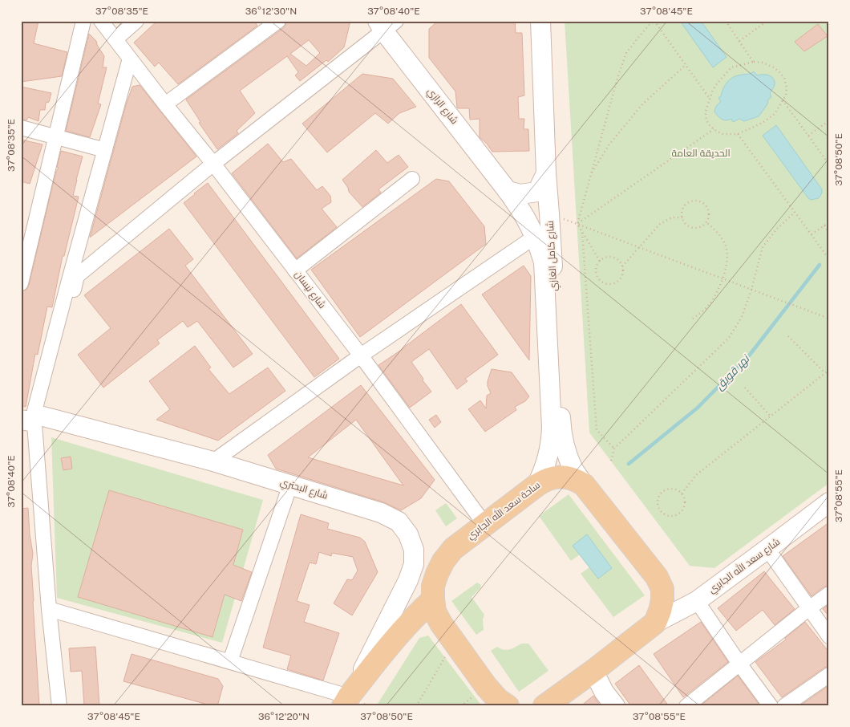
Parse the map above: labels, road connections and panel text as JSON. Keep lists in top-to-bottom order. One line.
{"streets":{"main road":["شارع الرازي","شارع كامل الغازي","شارع البحتري","ساحة سعد الله الجابري","شارع سعد الله الجابري"],"street":["شارع نيسان"]},"crossings":[["شارع الرازي","شارع كامل الغازي"],["شارع كامل الغازي","ساحة سعد الله الجابري"],["شارع نيسان","ساحة سعد الله الجابري"],["ساحة سعد الله الجابري","شارع سعد الله الجابري"]],"water":["نهر قويق"],"parks":["الحديقة العامة"],"coordinates":["37°08'35\"E","36°12'30\"N","37°08'40\"E","37°08'45\"E","37°08'50\"E","37°08'55\"E","36°12'20\"N"]}
